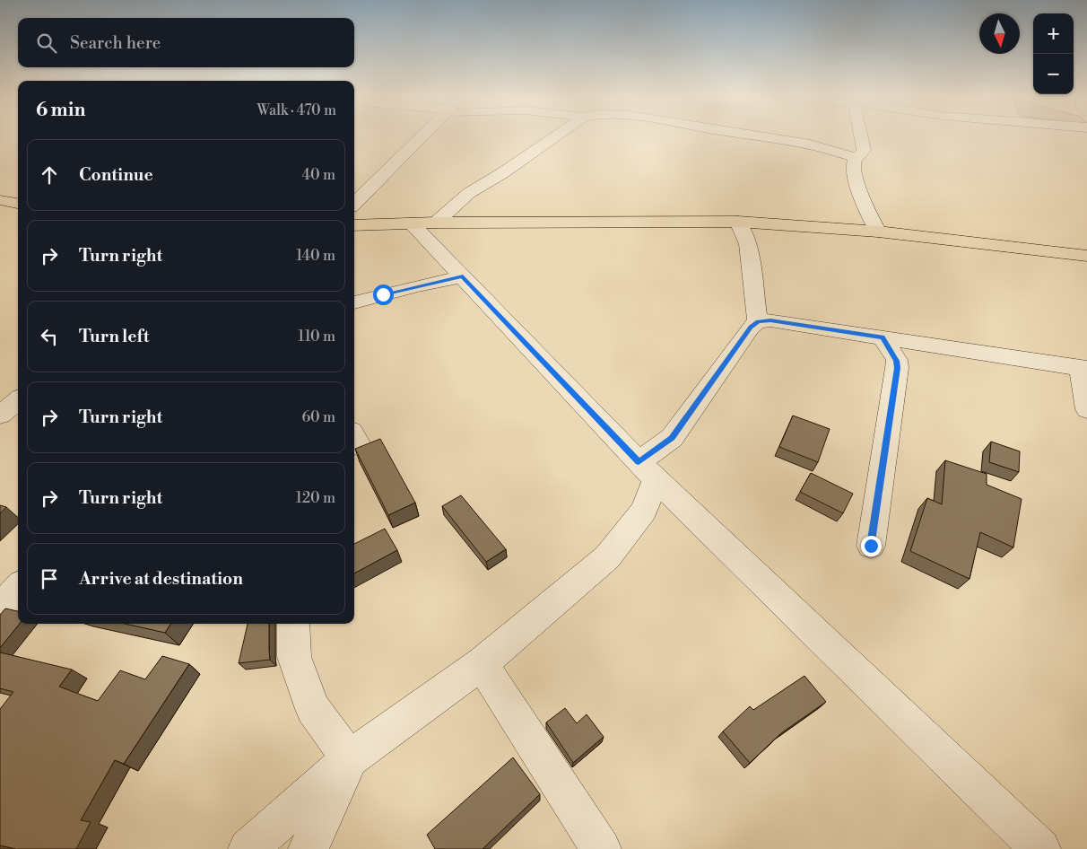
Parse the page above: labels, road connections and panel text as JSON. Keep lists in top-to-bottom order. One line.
{"north":"bottom","page":{"map_buttons":["+","−"],"search":"Search here","heading":["6 min","Walk · 470 m"],"list":[["Continue","40 m"],["Turn right","140 m"],["Turn left","110 m"],["Turn right","60 m"],["Turn right","120 m"],"Arrive at destination"]}}
